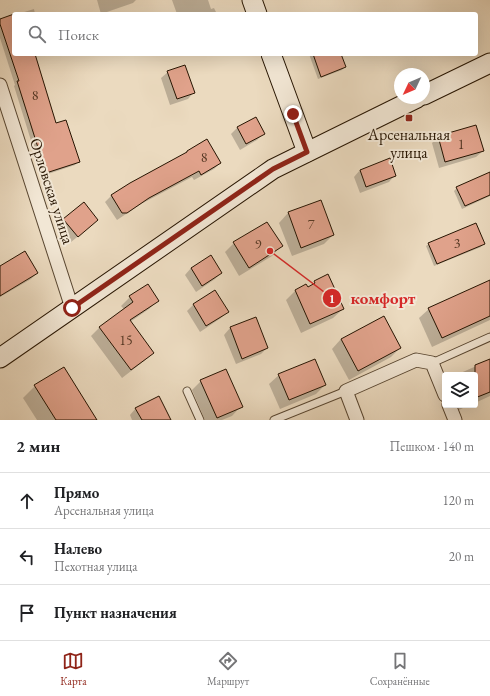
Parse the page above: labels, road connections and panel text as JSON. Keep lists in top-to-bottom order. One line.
{"streets":{"street":["Орловская улица"]},"places":{"transit":["Арсенальная улица"],"other":["комфорт"]},"house_numbers":["8","1","8","7","3","9","15"],"north":"bottom left","page":{"search":"Поиск","heading":["2 мин","Пешком · 140 m"],"list":[["Прямо","Арсенальная улица","120 m"],["Налево","Пехотная улица","20 m"],"Пункт назначения"],"nav":["Карта","Маршрут","Сохранённые"]}}
